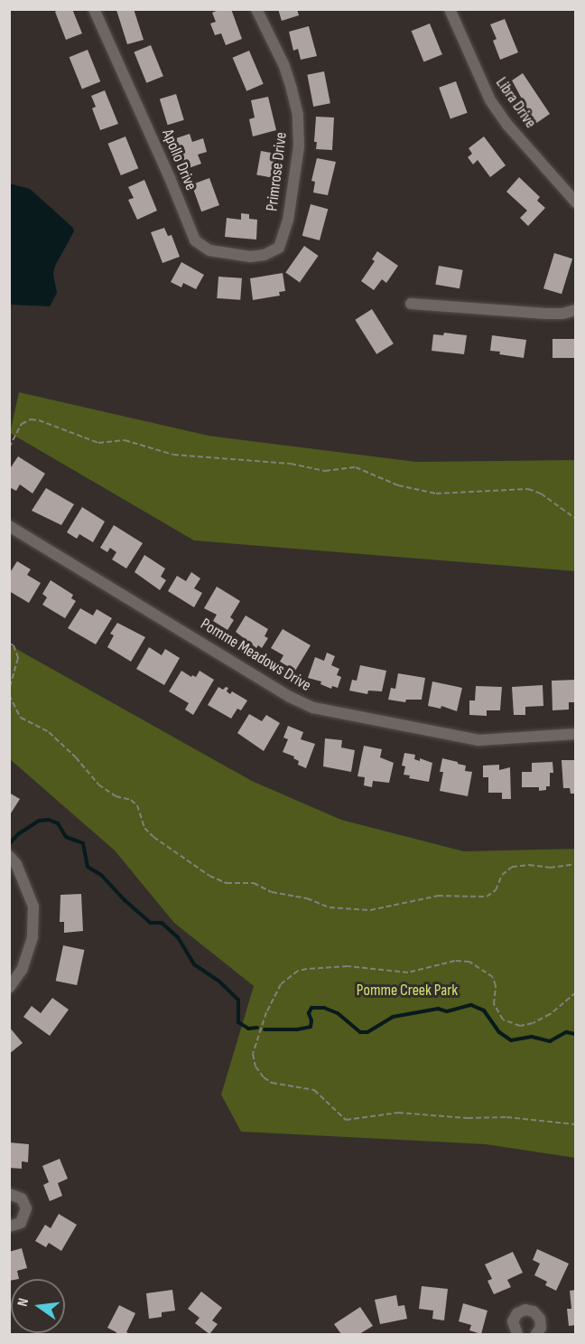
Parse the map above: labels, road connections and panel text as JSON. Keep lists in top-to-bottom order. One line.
{"streets":{"street":["Libra Drive","Apollo Drive","Primrose Drive","Pomme Meadows Drive"]},"crossings":[["Apollo Drive","Primrose Drive"]],"parks":["Pomme Creek Park"],"north":"left"}
